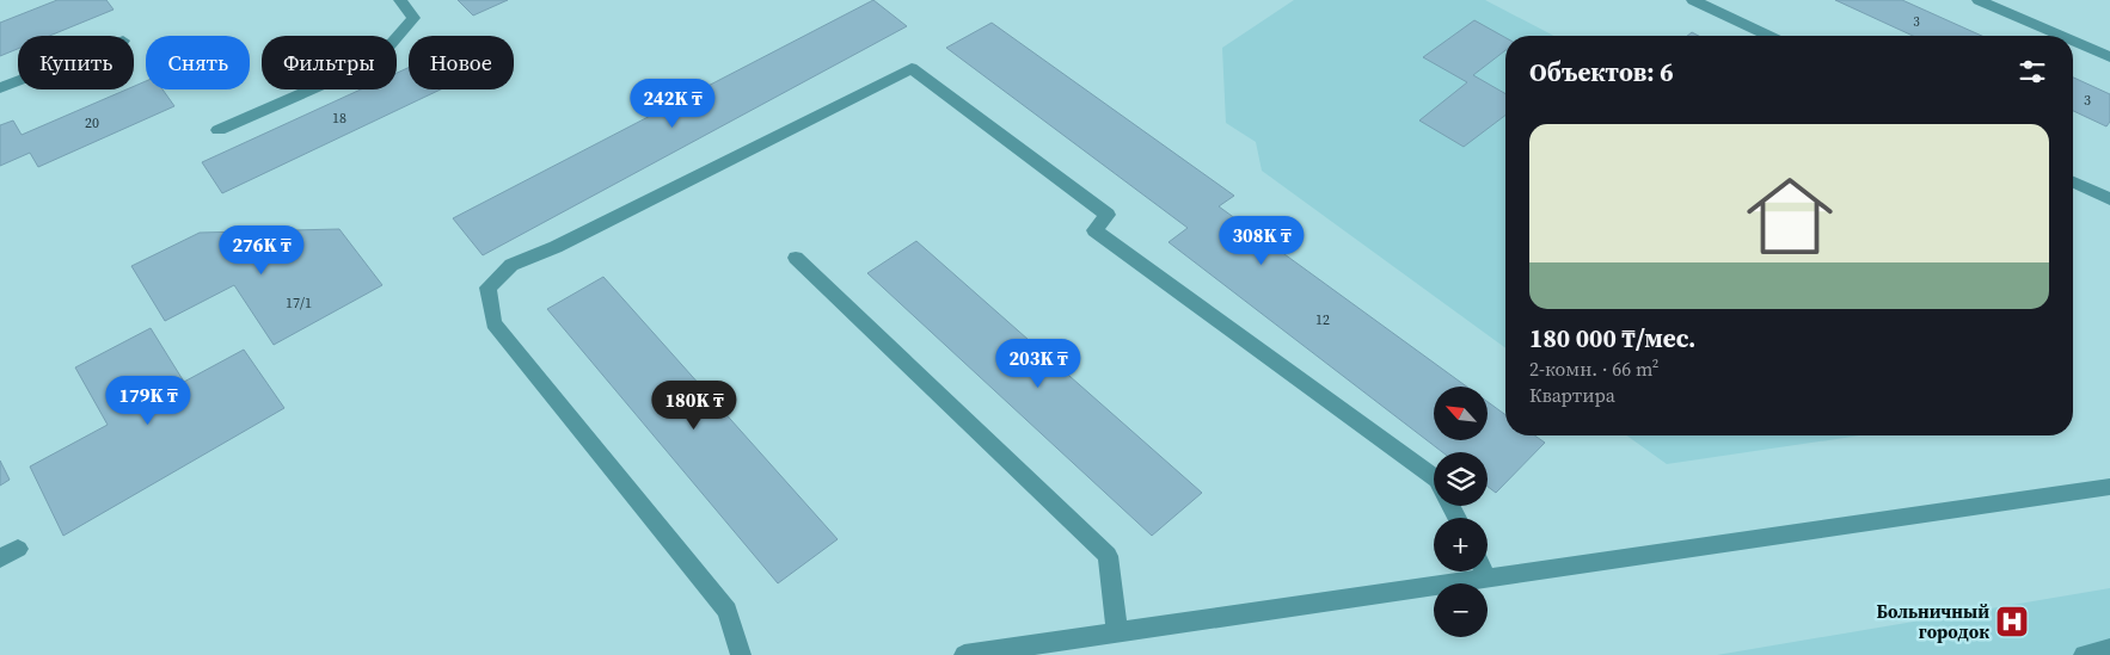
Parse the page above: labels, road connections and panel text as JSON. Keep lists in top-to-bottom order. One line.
{"places":{"hospital":["Больничный городок"]},"house_numbers":["3","3","18","20","17/1","12"],"north":"top left","page":{"chip":["Купить","Снять","Фильтры","Новое"],"heading":"Объектов: 6","price":["242K ₸","308K ₸","276K ₸","203K ₸","179K ₸","180K ₸"],"list":[{"name":"180 000 ₸/мес.","note":"2-комн. · 66 m² · Квартира"}],"map_buttons":["+","−"]}}
